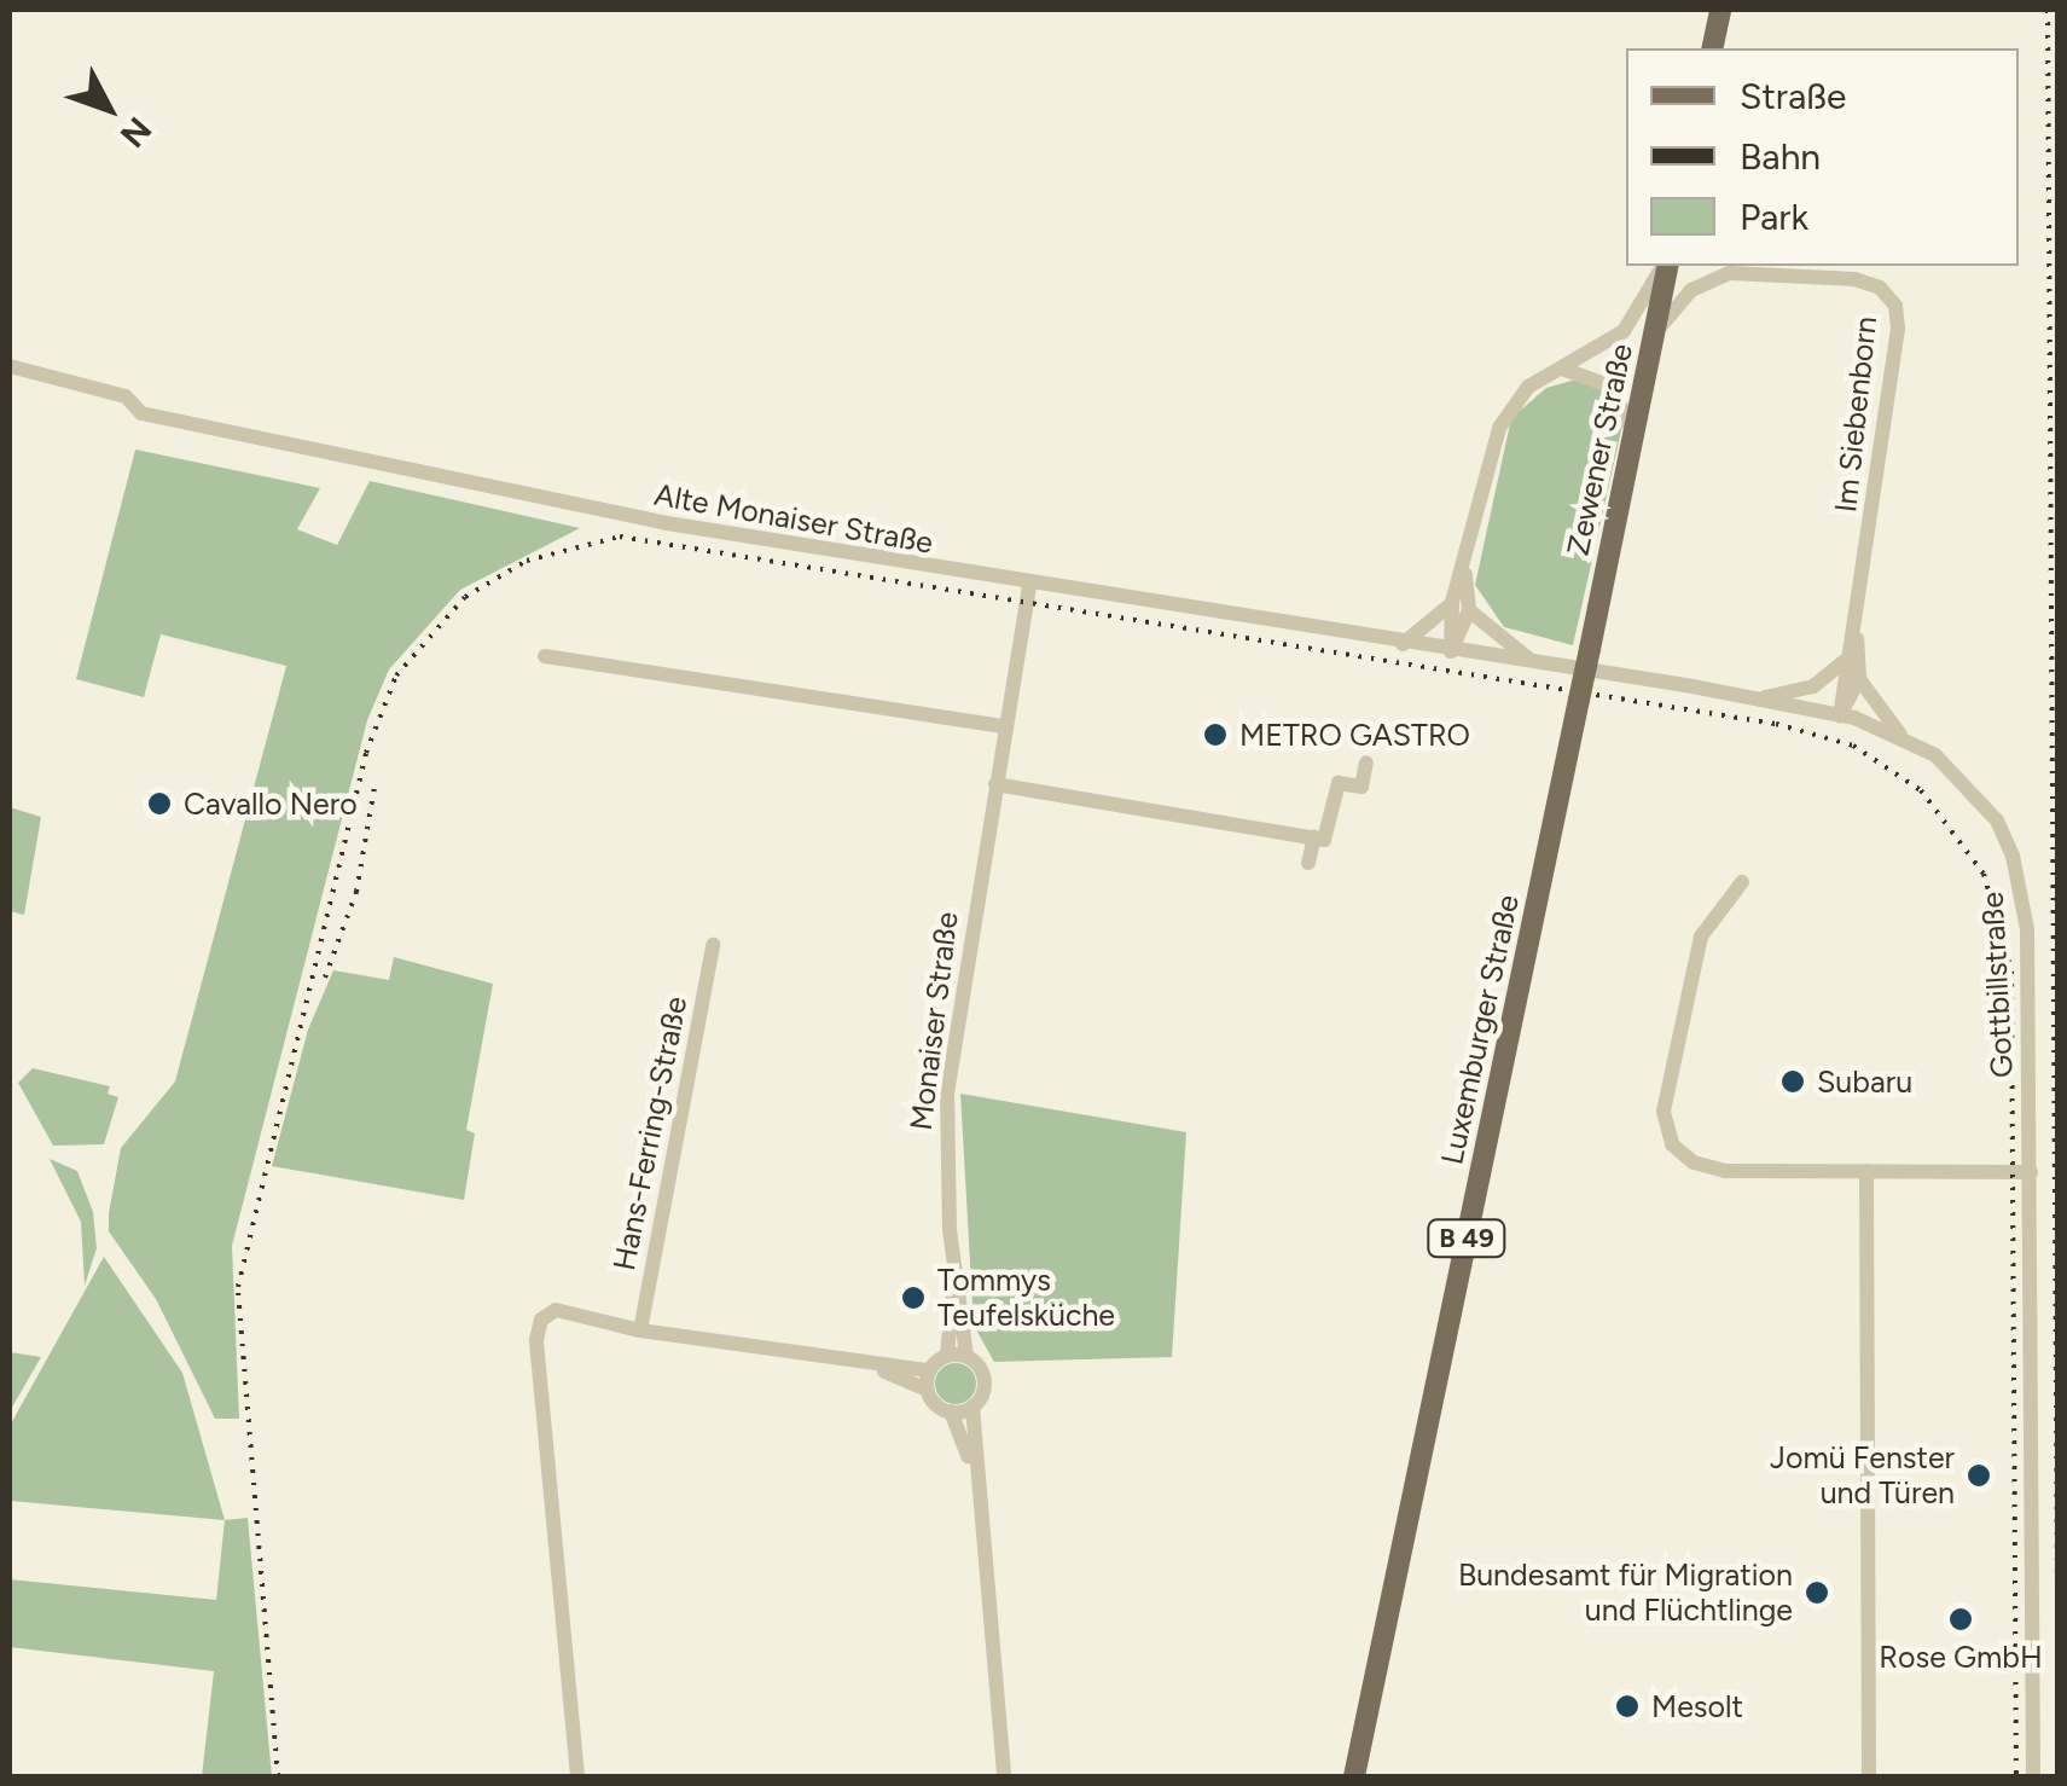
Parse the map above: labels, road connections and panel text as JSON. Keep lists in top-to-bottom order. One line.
{"streets":{"main road":["Zewener Straße","Luxemburger Straße","B 49"],"street":["Im Siebenborn","Alte Monaiser Straße","Gottbillstraße","Monaiser Straße","Hans-Ferring-Straße"]},"crossings":[["Im Siebenborn","Gottbillstraße"],["Zewener Straße","Luxemburger Straße"],["Alte Monaiser Straße","Gottbillstraße"],["Alte Monaiser Straße","Monaiser Straße"]],"places":["METRO GASTRO","Cavallo Nero","Subaru","Tommys Teufelsküche","Jomü Fenster und Türen","Bundesamt für Migration und Flüchtlinge","Rose GmbH","Mesolt"],"legend":["Straße","Bahn","Park"],"north":"bottom right"}
